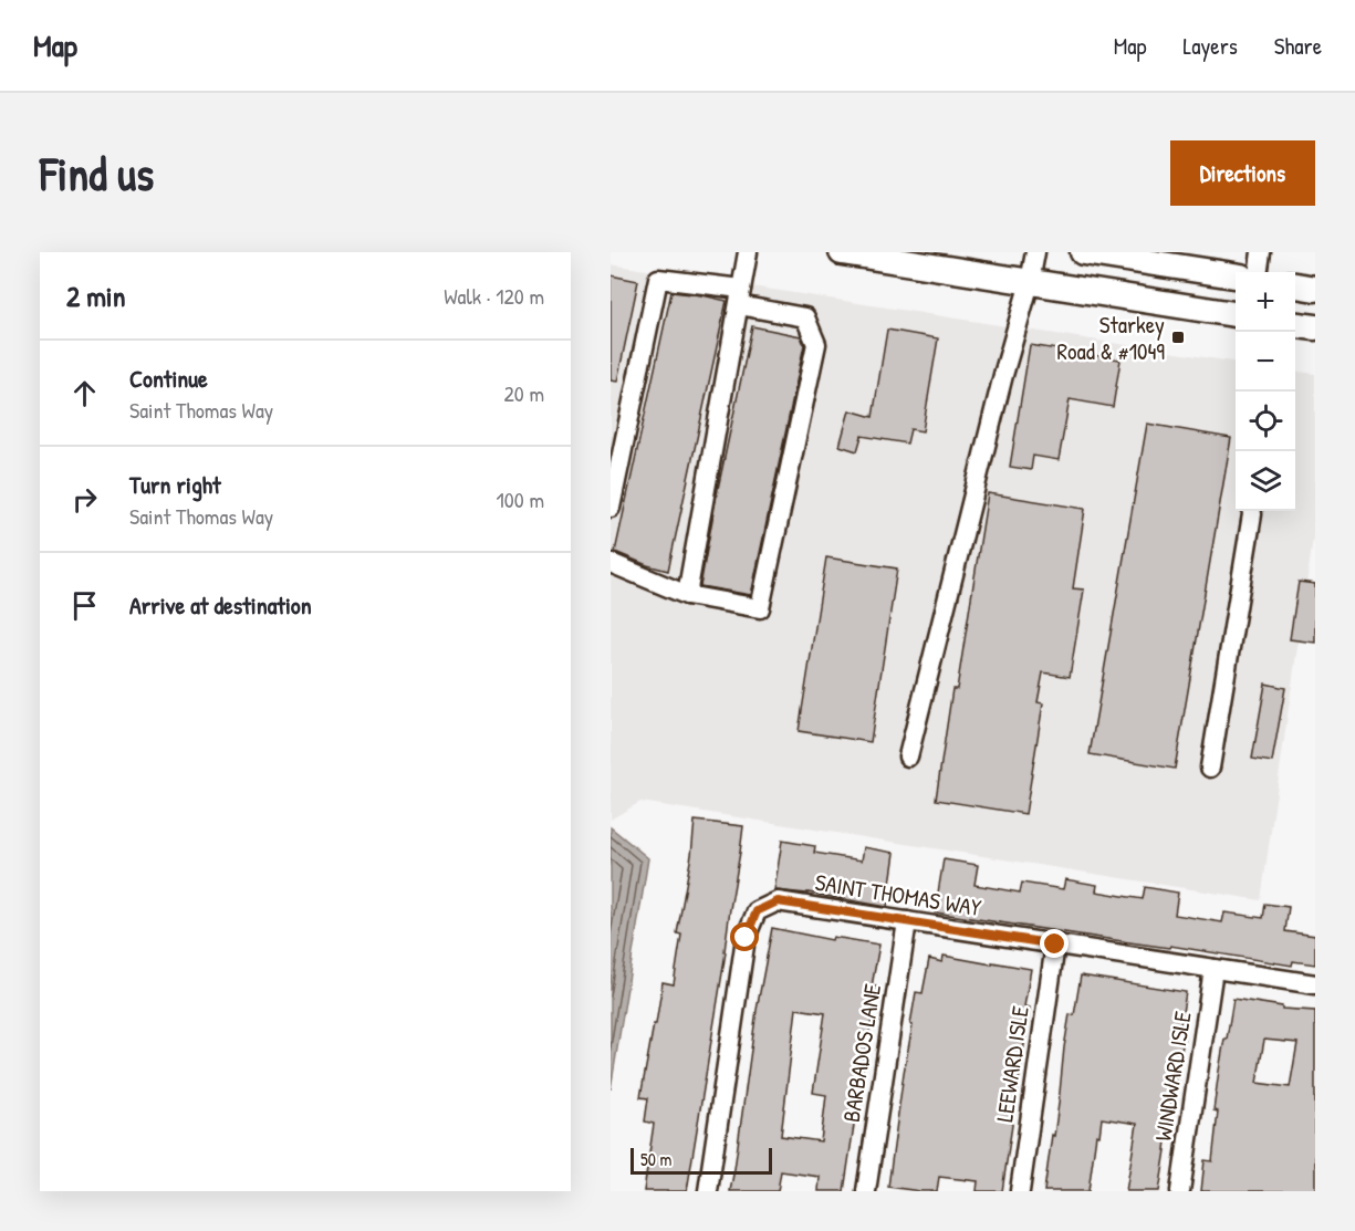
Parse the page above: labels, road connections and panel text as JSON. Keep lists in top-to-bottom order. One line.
{"streets":{"street":["SAINT THOMAS WAY","BARBADOS LANE","LEEWARD ISLE","WINDWARD ISLE"]},"crossings":[["SAINT THOMAS WAY","BARBADOS LANE"],["SAINT THOMAS WAY","LEEWARD ISLE"],["SAINT THOMAS WAY","WINDWARD ISLE"]],"places":{"transit":["Starkey Road & #1049"]},"scale_bar":"50 m","page":{"header":"Map","nav":["Map","Layers","Share"],"buttons":"Directions","title":"Find us","heading":["2 min","Walk · 120 m"],"map_buttons":["+","−"],"list":[["Continue","Saint Thomas Way","20 m"],["Turn right","Saint Thomas Way","100 m"],"Arrive at destination"],"scale":"50 m"}}
